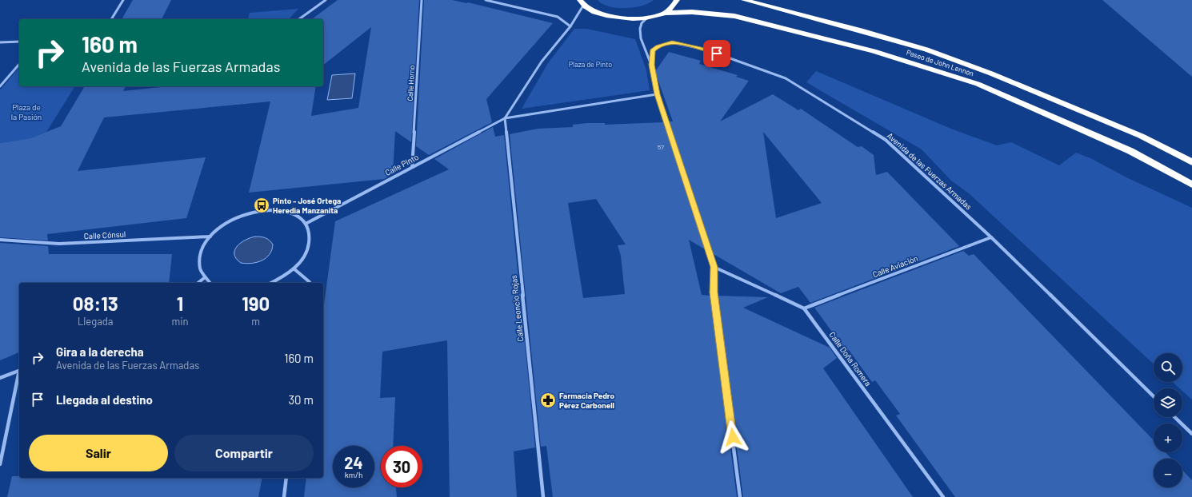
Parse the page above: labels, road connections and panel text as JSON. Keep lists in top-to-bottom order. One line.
{"streets":{"highway":["Paseo de John Lennon"],"street":["Calle Horno","Calle Pinto","Avenida de las Fuerzas Armadas","Calle Cónsul","Calle Aviación","Calle Leoncio Rojas","Calle Doña Romera"]},"crossings":[["Calle Horno","Calle Pinto"],["Calle Pinto","Calle Leoncio Rojas"],["Avenida de las Fuerzas Armadas","Calle Aviación"],["Calle Aviación","Calle Doña Romera"]],"parks":["Plaza de Pinto","Plaza de la Pasión"],"places":{"bus stop":["Pinto - José Ortega Heredia Manzanita"],"pharmacy":["Farmacia Pedro Pérez Carbonell"]},"house_numbers":["57"],"page":{"turn":["160 m","Avenida de las Fuerzas Armadas"],"eta":["08:13","Llegada","1","min","190","m"],"list":[{"name":"Gira a la derecha","note":"Avenida de las Fuerzas Armadas","value":"160 m"},{"name":"Llegada al destino","value":"30 m"}],"map_buttons":["+","−"],"buttons":["Salir","Compartir"],"speed":"24 km/h","limit":"30"}}
